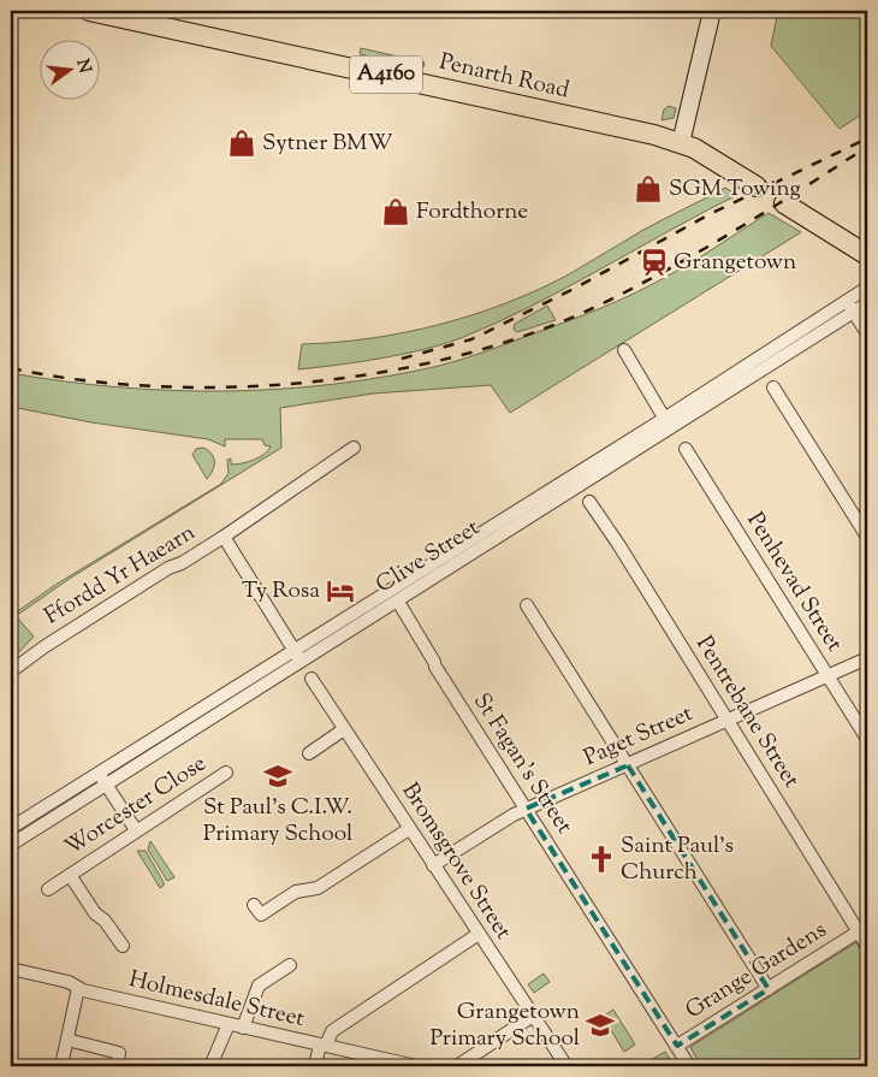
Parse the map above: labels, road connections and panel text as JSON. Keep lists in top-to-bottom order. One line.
{"streets":{"main road":["A4160","Penarth Road"],"street":["Clive Street","Ffordd Yr Haearn","Penhevad Street","Pentrebane Street","Paget Street","St Fagan's Street","Worcester Close","Bromsgrove Street","Grange Gardens","Holmesdale Street"]},"crossings":[["Clive Street","Ffordd Yr Haearn"],["Clive Street","St Fagan's Street"],["Penhevad Street","Paget Street"],["Pentrebane Street","Paget Street"],["Pentrebane Street","Grange Gardens"],["Paget Street","St Fagan's Street"],["Paget Street","Bromsgrove Street"],["St Fagan's Street","Grange Gardens"]],"places":{"shop":["Sytner BMW","SGM Towing","Fordthorne"],"station":["Grangetown"],"hotel":["Ty Rosa"],"school or university":["St Paul's C.I.W. Primary School","Grangetown Primary School"],"church":["Saint Paul's Church"]},"north":"right"}
